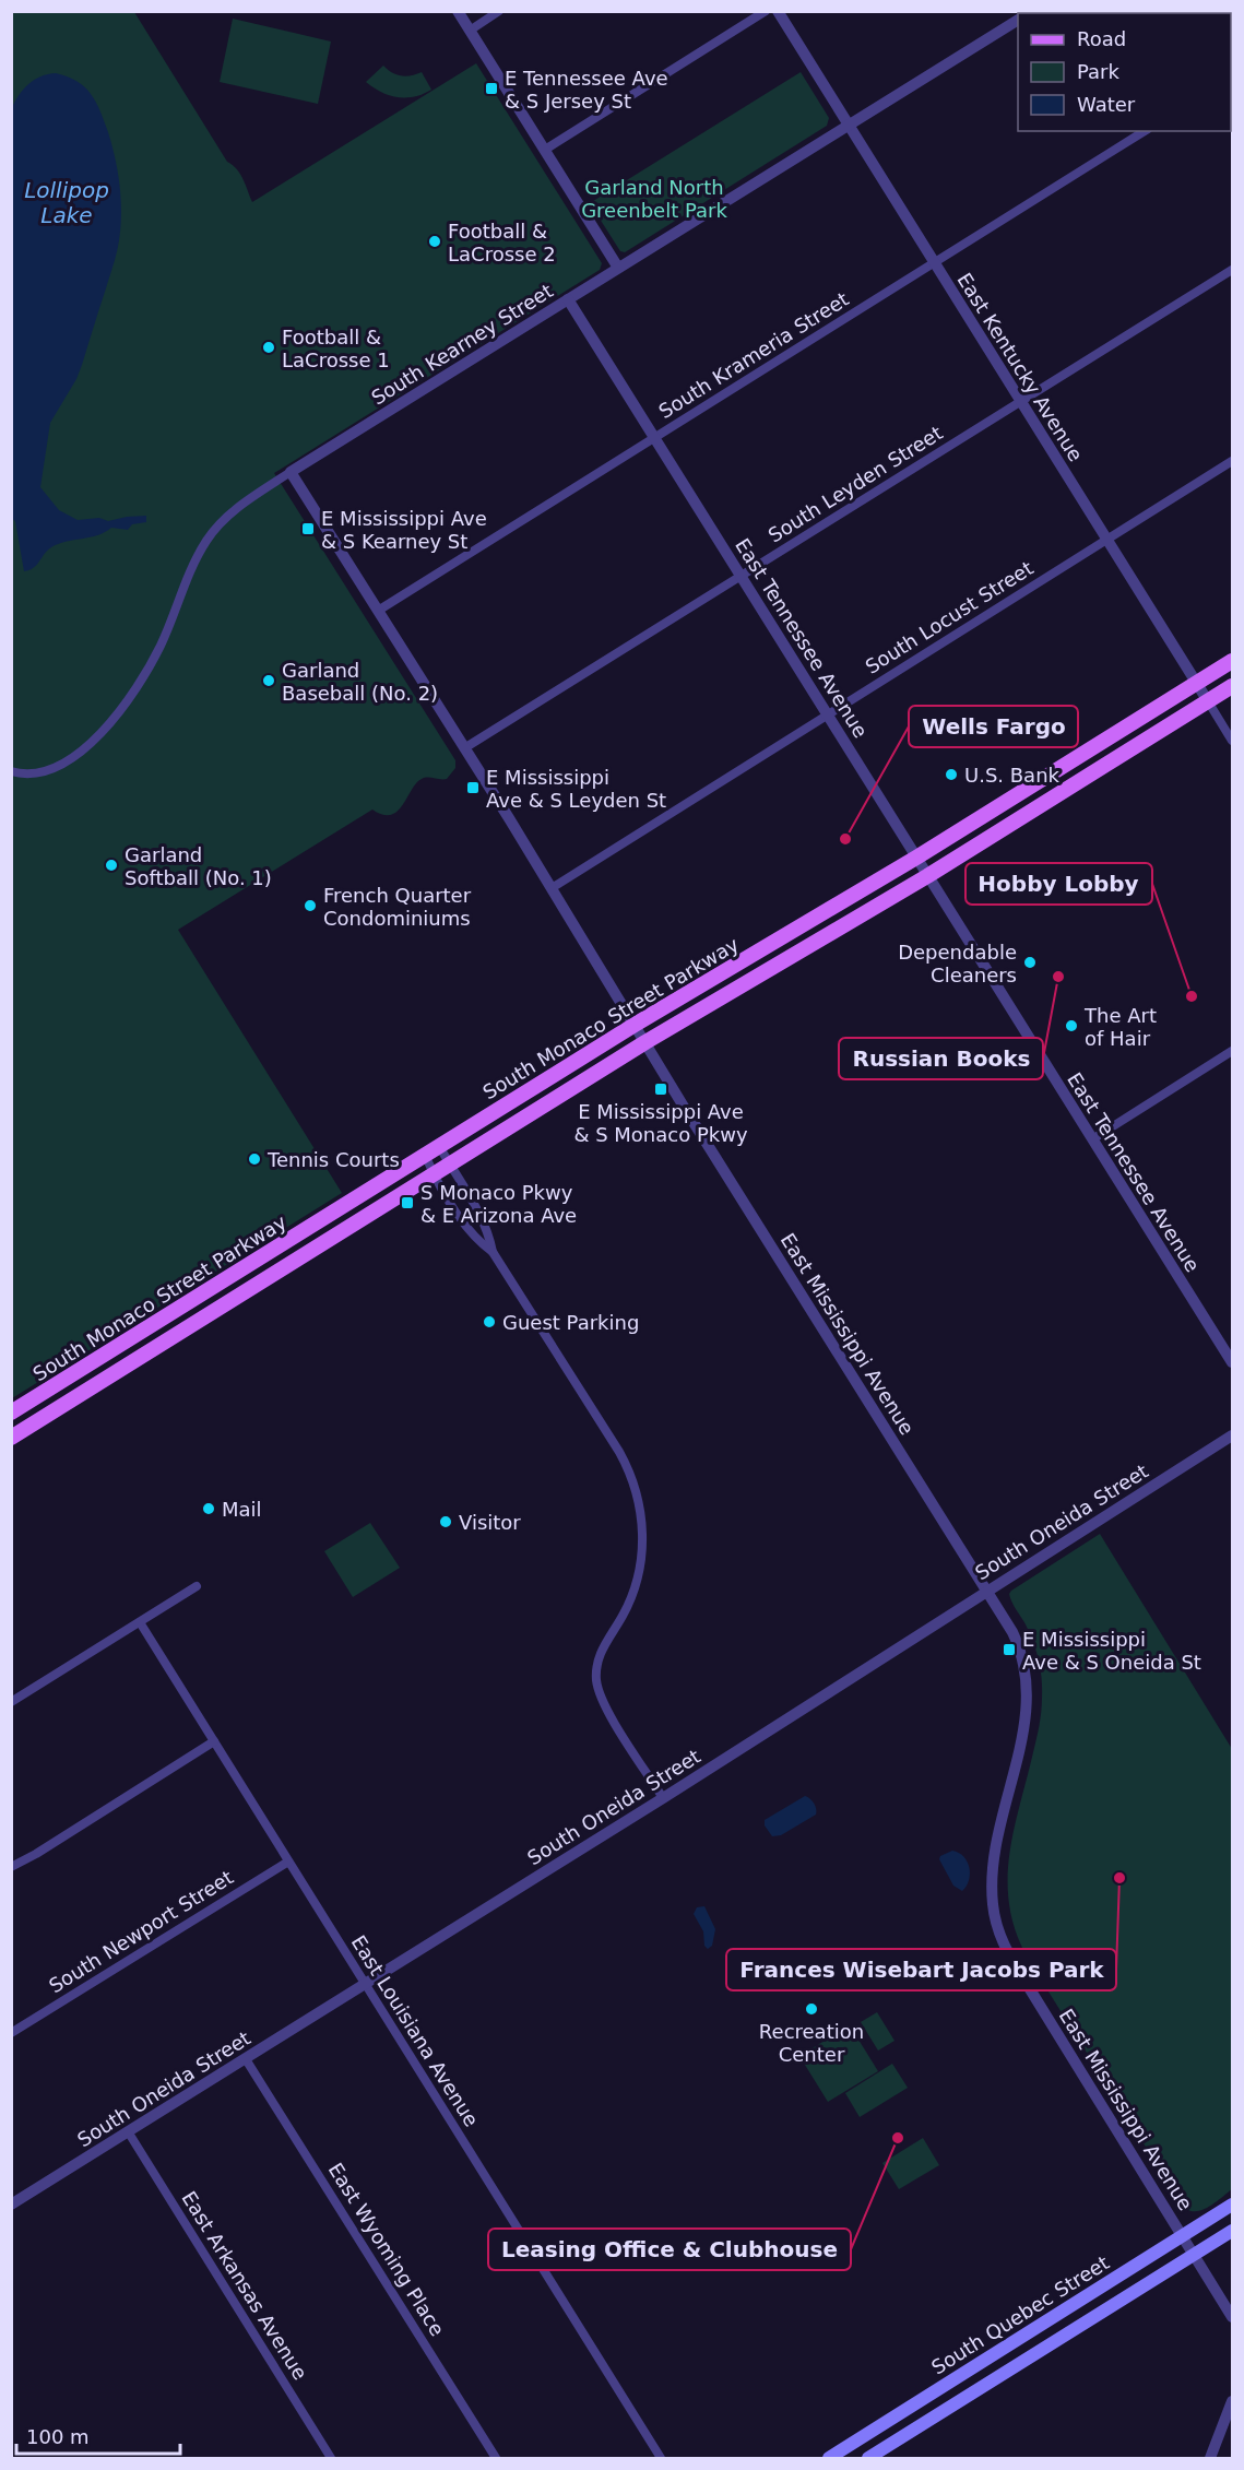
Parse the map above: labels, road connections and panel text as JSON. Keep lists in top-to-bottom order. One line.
{"streets":{"main road":["South Monaco Street Parkway","South Quebec Street"],"street":["South Kearney Street","South Krameria Street","East Kentucky Avenue","South Leyden Street","South Locust Street","East Tennessee Avenue","East Mississippi Avenue","South Oneida Street","South Newport Street","East Louisiana Avenue","East Wyoming Place","East Arkansas Avenue"]},"crossings":[["South Kearney Street","East Kentucky Avenue"],["South Kearney Street","East Tennessee Avenue"],["South Kearney Street","East Mississippi Avenue"],["South Krameria Street","East Kentucky Avenue"],["South Krameria Street","East Tennessee Avenue"],["South Krameria Street","East Mississippi Avenue"],["East Kentucky Avenue","South Leyden Street"],["East Kentucky Avenue","South Locust Street"],["East Kentucky Avenue","South Monaco Street Parkway"],["South Leyden Street","East Tennessee Avenue"],["South Leyden Street","East Mississippi Avenue"],["South Locust Street","East Tennessee Avenue"],["South Locust Street","East Mississippi Avenue"],["East Tennessee Avenue","South Monaco Street Parkway"],["South Monaco Street Parkway","East Mississippi Avenue"],["East Mississippi Avenue","South Oneida Street"],["East Mississippi Avenue","South Quebec Street"],["South Oneida Street","East Louisiana Avenue"],["South Oneida Street","East Wyoming Place"],["South Oneida Street","East Arkansas Avenue"],["South Newport Street","East Louisiana Avenue"]],"water":["Lollipop Lake"],"parks":["Garland North Greenbelt Park"],"places":{"transit":["E Tennessee Ave & S Jersey St","E Mississippi Ave & S Kearney St","E Mississippi Ave & S Leyden St","E Mississippi Ave & S Monaco Pkwy","S Monaco Pkwy & E Arizona Ave","E Mississippi Ave & S Oneida St"],"other":["Football & LaCrosse 2","Football & LaCrosse 1","Garland Baseball (No. 2)","U.S. Bank","Wells Fargo","Garland Softball (No. 1)","French Quarter Condominiums","Dependable Cleaners","Russian Books","Hobby Lobby","The Art of Hair","Tennis Courts","Guest Parking","Mail","Visitor","Frances Wisebart Jacobs Park","Recreation Center","Leasing Office & Clubhouse"]},"legend":["Road","Park","Water"],"scale_bar":"100 m"}
